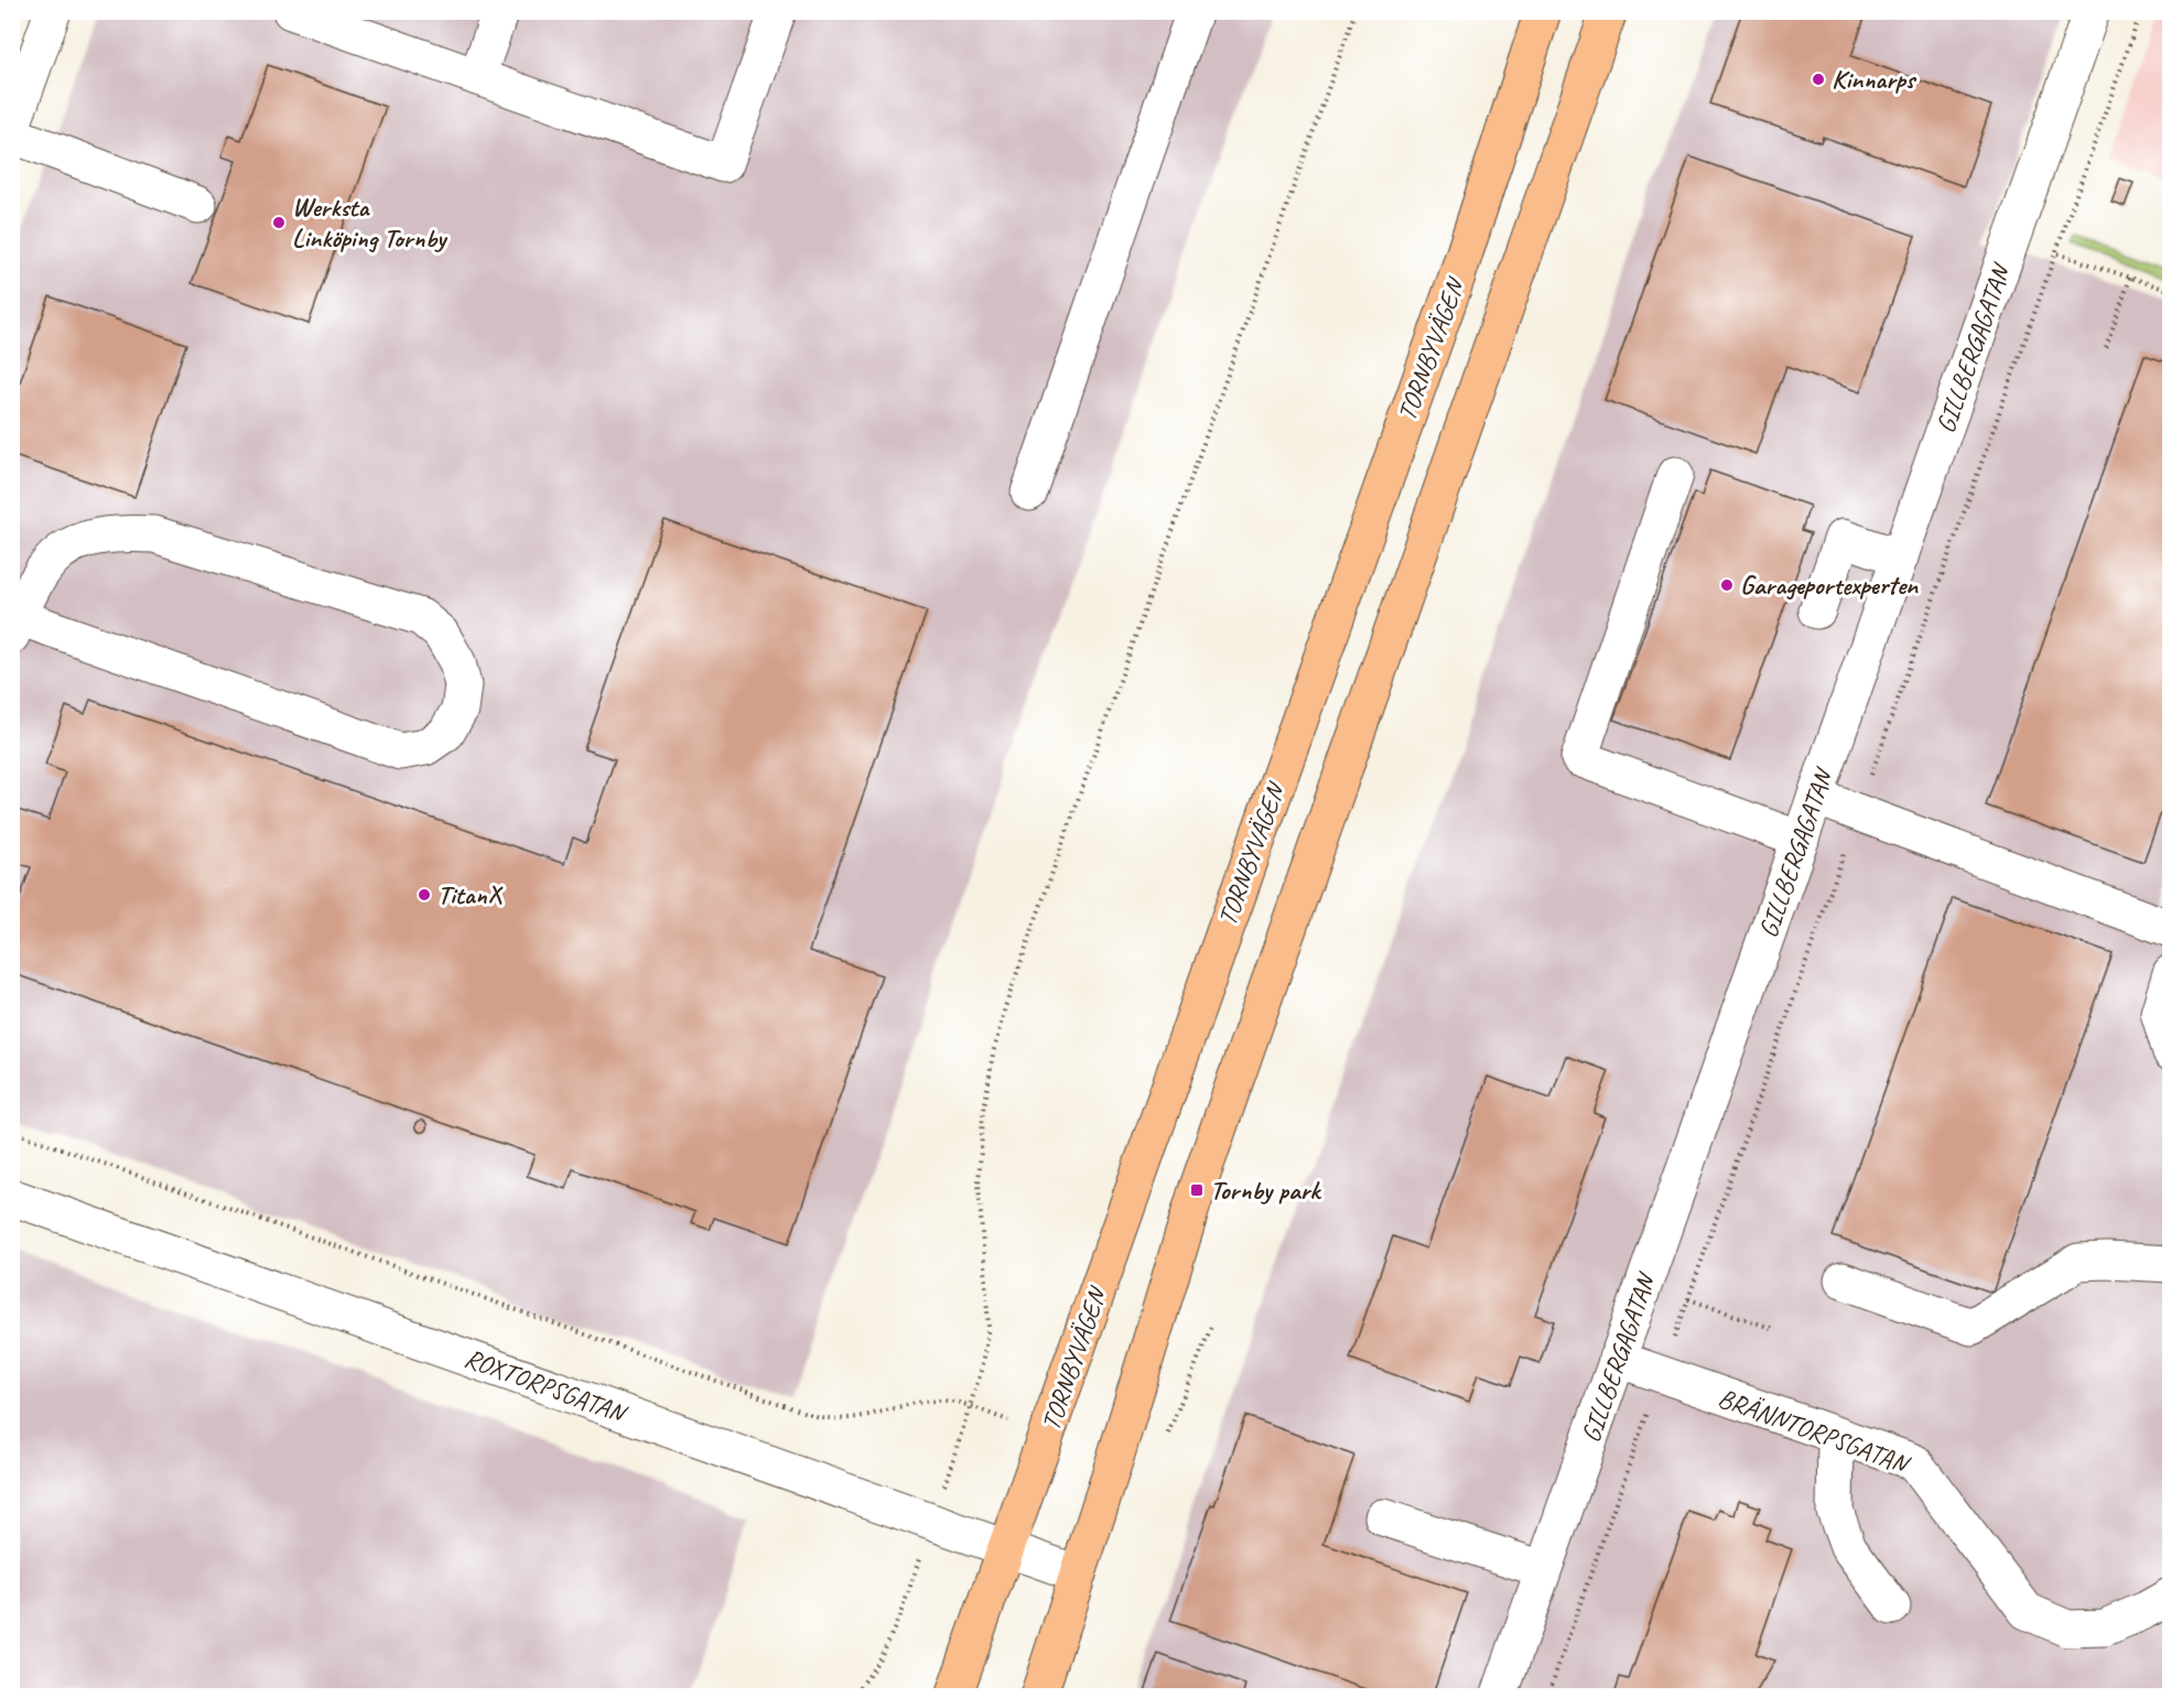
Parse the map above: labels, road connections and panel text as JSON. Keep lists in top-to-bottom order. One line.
{"streets":{"main road":["TORNBYVÄGEN"],"street":["GILLBERGAGATAN","ROXTORPSGATAN","BRÄNNTORPSGATAN"]},"crossings":[["GILLBERGAGATAN","BRÄNNTORPSGATAN"],["TORNBYVÄGEN","ROXTORPSGATAN"]],"places":{"other":["Kinnarps","Werksta Linköping Tornby","Garageportexperten","TitanX"],"transit":["Tornby park"]}}
